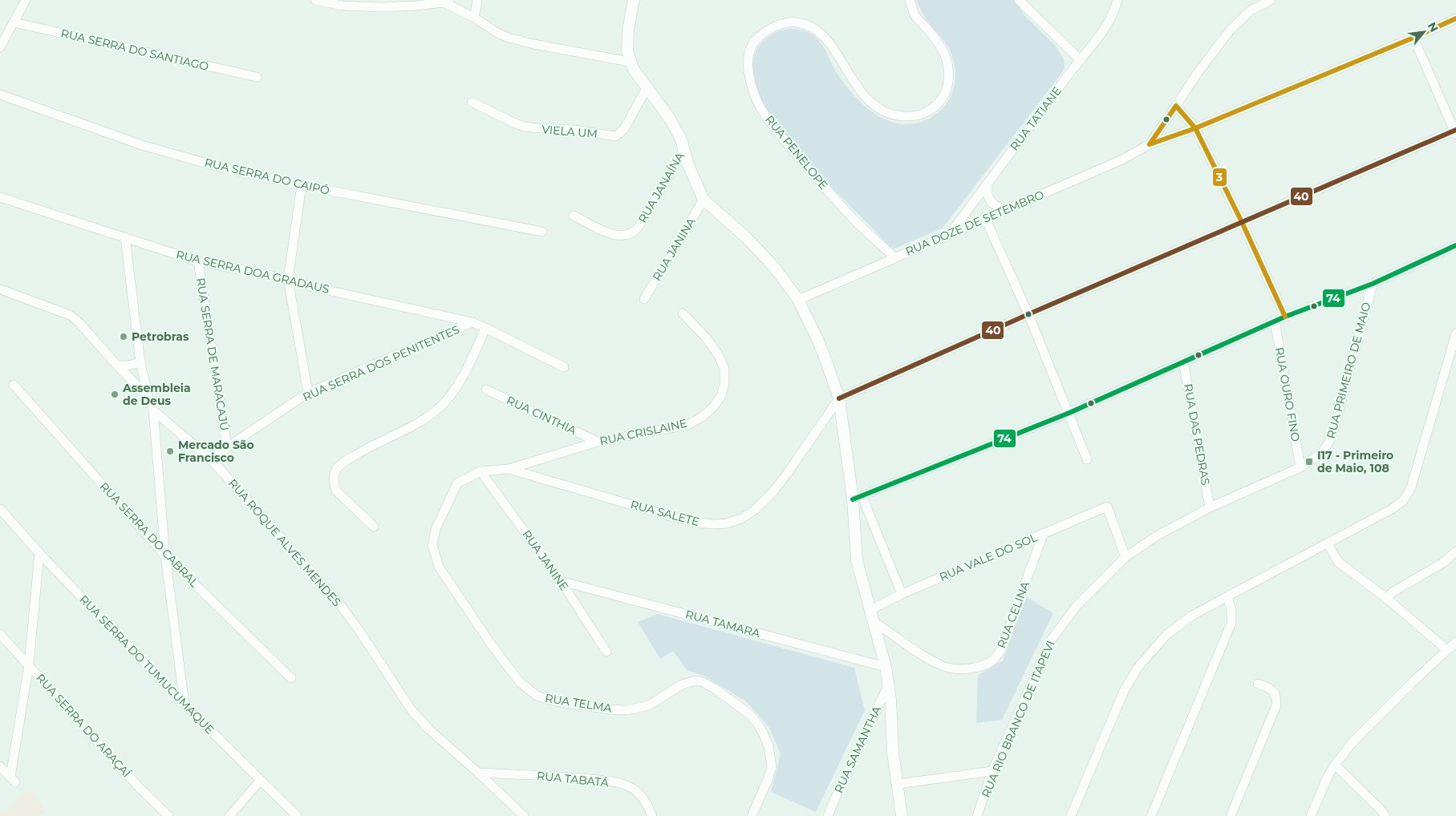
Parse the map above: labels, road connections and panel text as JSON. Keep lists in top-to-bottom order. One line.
{"streets":{"street":["RUA SERRA DO SANTIAGO","RUA TATIANE","VIELA UM","RUA PENELOPE","RUA SERRA DO CAIPÓ","RUA JANAÍNA","RUA DOZE DE SETEMBRO","RUA JANINA","RUA SERRA DOA GRADAUS","RUA SERRA DE MARACAJÚ","RUA SERRA DOS PENITENTES","RUA PRIMEIRO DE MAIO","RUA OURO FINO","RUA CINTHIA","RUA CRISLAINE","RUA DAS PEDRAS","RUA SALETE","RUA SERRA DO CABRAL","RUA ROQUE ALVES MENDES","RUA VALE DO SOL","RUA JANINE","RUA CELINA","RUA TAMARA","RUA SERRA DO TUMUCUMAQUE","RUA TELMA","RUA RIO BRANCO DE ITAPEVI","RUA SERRA DO ARAÇAÍ","RUA SAMANTHA","RUA TABATÁ"]},"crossings":[["RUA TATIANE","RUA DOZE DE SETEMBRO"],["RUA PENELOPE","RUA DOZE DE SETEMBRO"],["RUA SERRA DOA GRADAUS","RUA SERRA DE MARACAJÚ"],["RUA SERRA DOA GRADAUS","RUA SERRA DOS PENITENTES"],["RUA SERRA DE MARACAJÚ","RUA SERRA DOS PENITENTES"],["RUA SERRA DOS PENITENTES","RUA ROQUE ALVES MENDES"],["RUA PRIMEIRO DE MAIO","RUA OURO FINO"],["RUA PRIMEIRO DE MAIO","RUA RIO BRANCO DE ITAPEVI"],["RUA OURO FINO","RUA RIO BRANCO DE ITAPEVI"],["RUA CINTHIA","RUA CRISLAINE"],["RUA CRISLAINE","RUA SALETE"],["RUA CRISLAINE","RUA TELMA"],["RUA DAS PEDRAS","RUA RIO BRANCO DE ITAPEVI"],["RUA SALETE","RUA TELMA"],["RUA ROQUE ALVES MENDES","RUA TABATÁ"],["RUA VALE DO SOL","RUA CELINA"],["RUA VALE DO SOL","RUA RIO BRANCO DE ITAPEVI"],["RUA JANINE","RUA TAMARA"],["RUA JANINE","RUA TELMA"]],"places":{"other":["Petrobras","Assembleia de Deus","Mercado São Francisco"],"transit":["I17 - Primeiro de Maio, 108"]},"lines":["transit line 3","transit line 40","transit line 74"],"north":"top right"}
